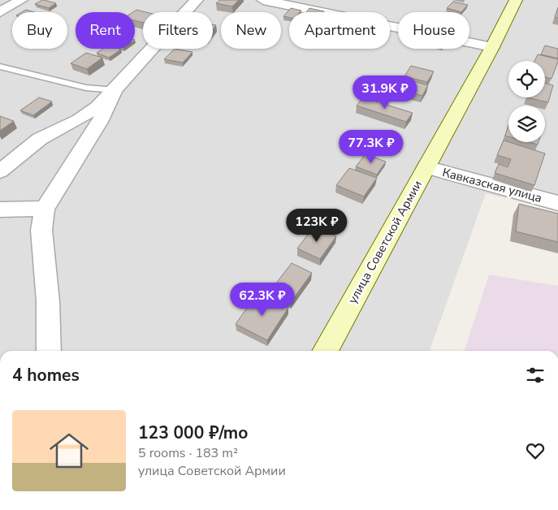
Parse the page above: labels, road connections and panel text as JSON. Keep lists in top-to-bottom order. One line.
{"streets":{"main road":["улица Советской Армии"],"street":["Кавказская улица"]},"crossings":[["Кавказская улица","улица Советской Армии"]],"page":{"chip":["Buy","Rent","Filters","New","Apartment","House"],"price":["31.9K ₽","77.3K ₽","123K ₽","62.3K ₽"],"heading":"4 homes","list":[{"name":"123 000 ₽/mo","note":"5 rooms · 183 m² · улица Советской Армии"}]}}
